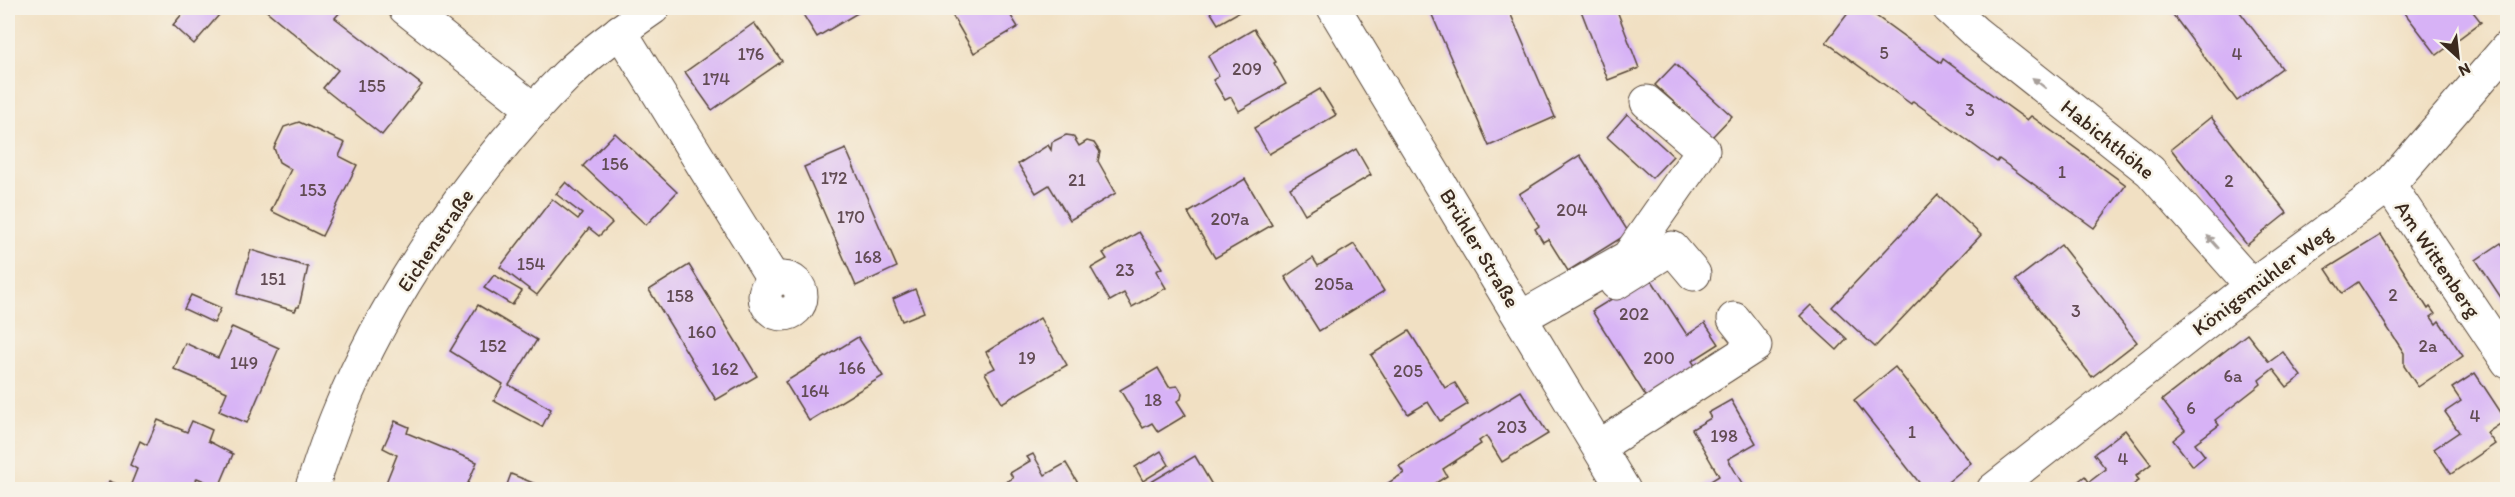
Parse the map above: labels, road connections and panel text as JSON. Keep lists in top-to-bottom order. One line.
{"streets":{"street":["Habichthöhe","Eichenstraße","Brühler Straße","Am Wittenberg","Königsmühler Weg"]},"crossings":[["Habichthöhe","Königsmühler Weg"],["Am Wittenberg","Königsmühler Weg"]],"one_way":["Habichthöhe"],"house_numbers":["5","176","4","209","174","155","3","156","1","172","21","2","153","204","170","207a","168","154","23","151","205a","2","158","3","202","160","152","2a","19","200","149","166","162","205","6a","164","18","6","4","203","1","198","4"],"north":"bottom right"}
